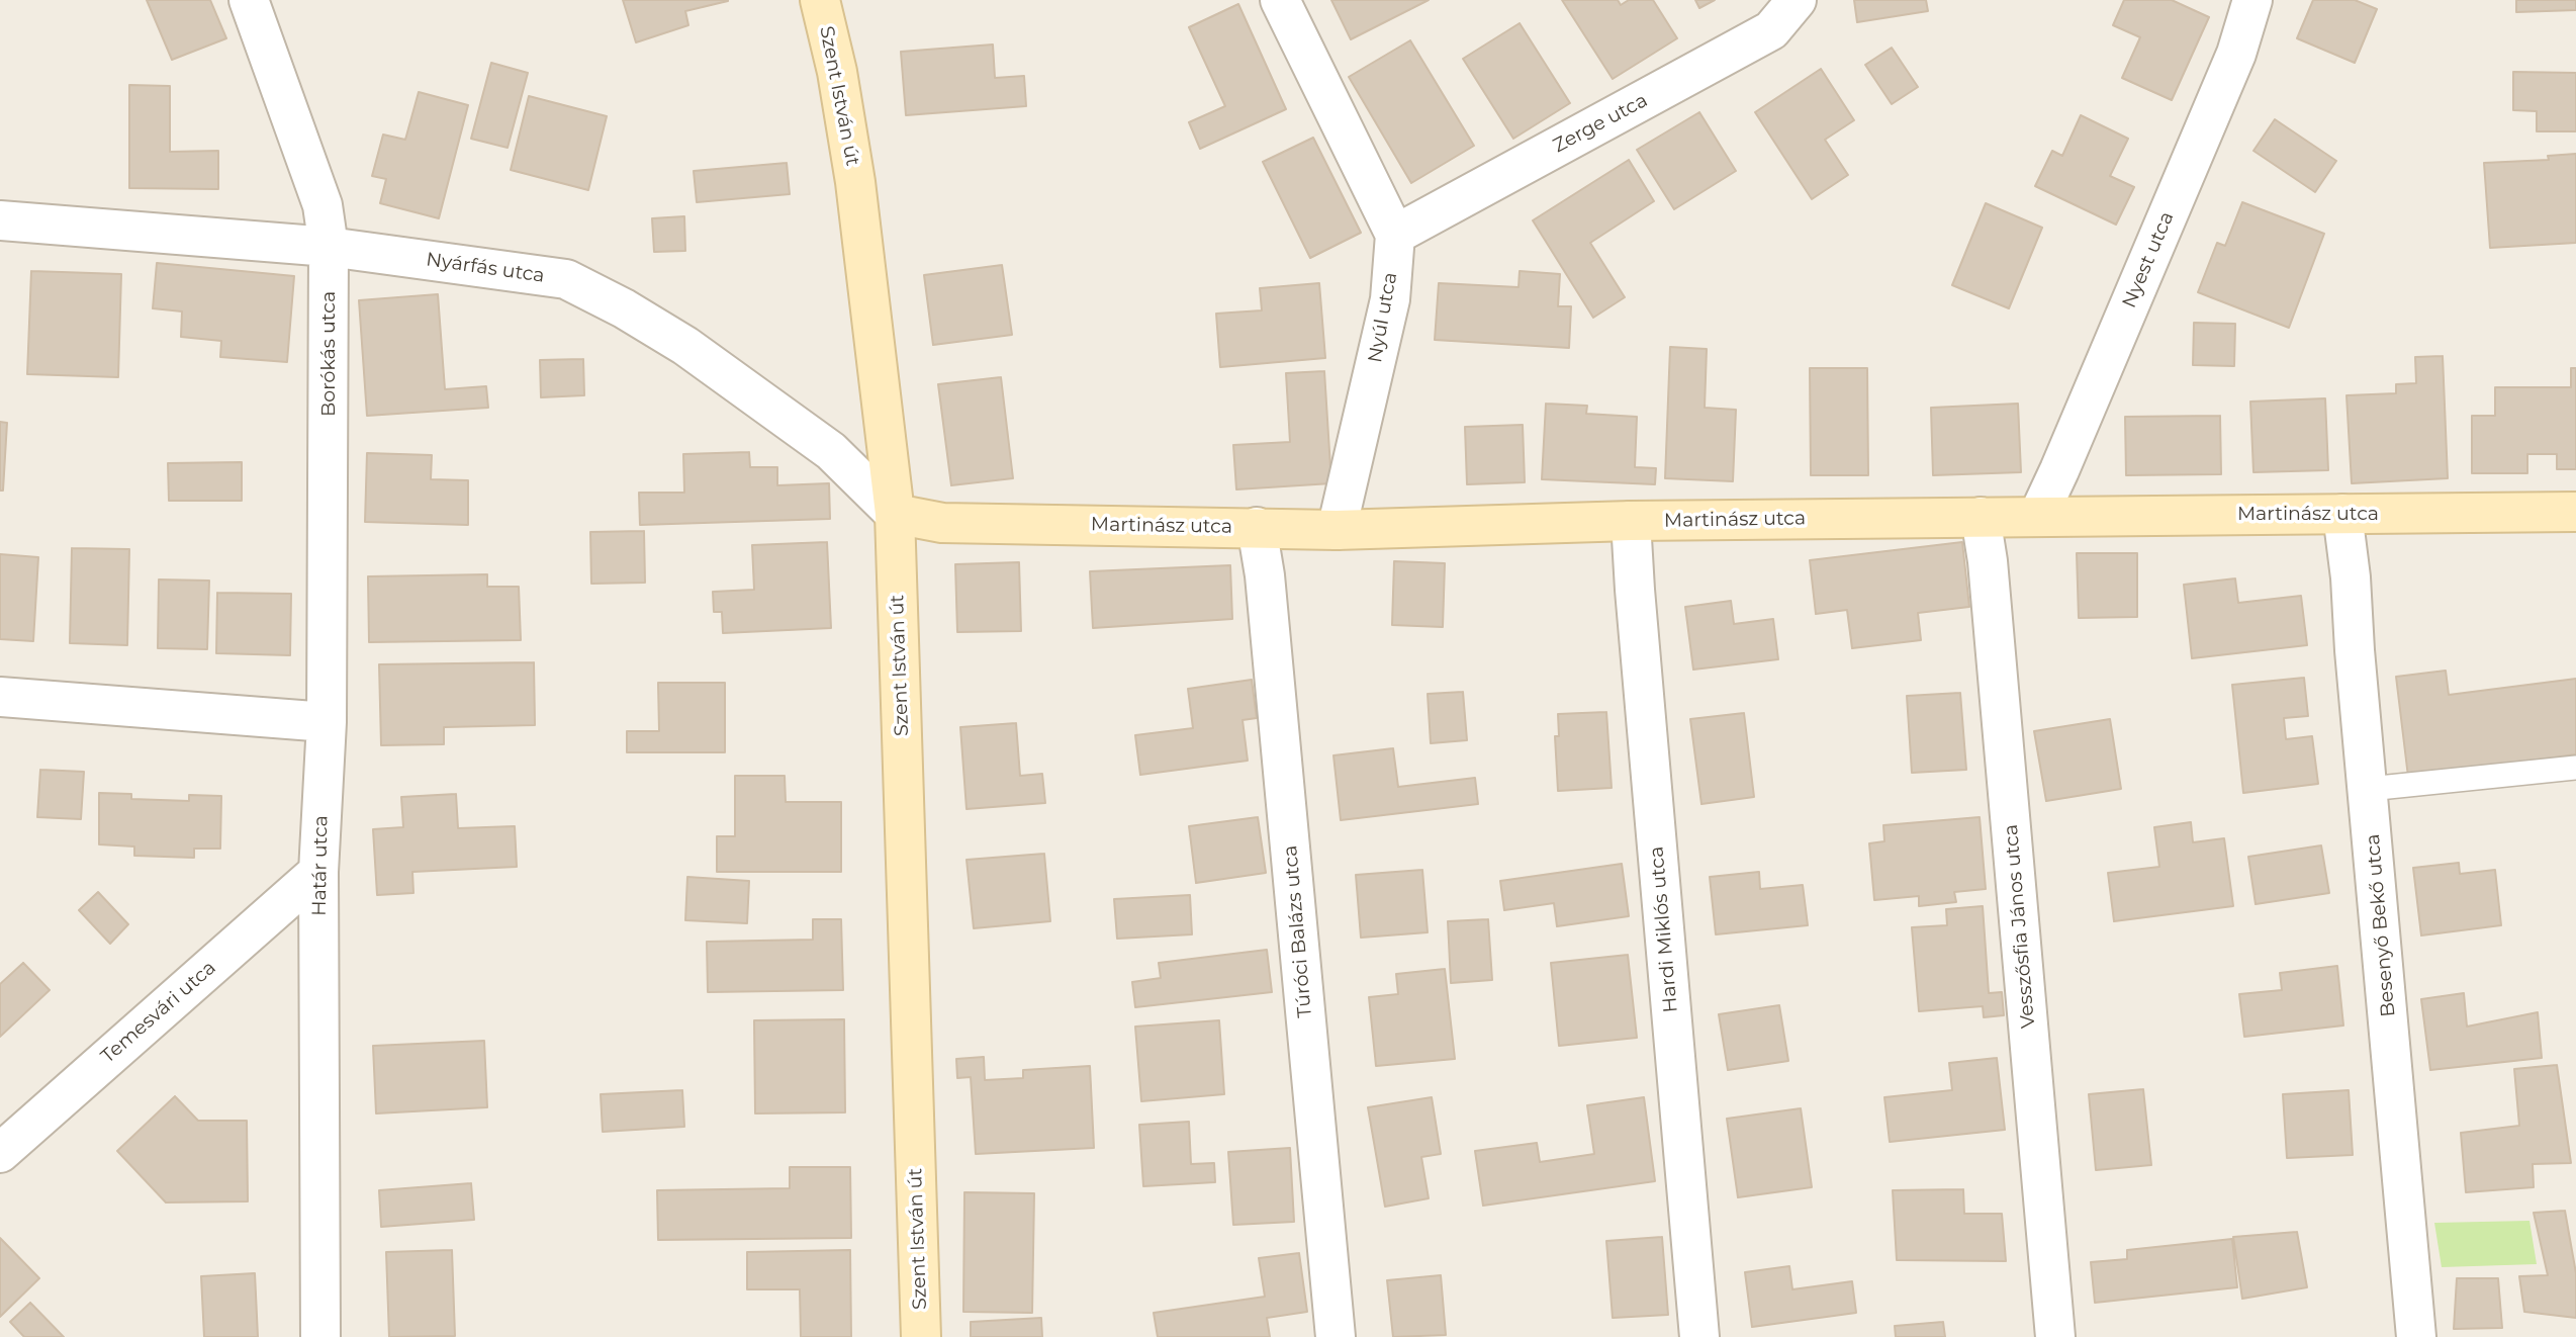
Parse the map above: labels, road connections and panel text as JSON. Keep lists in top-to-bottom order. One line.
{"streets":{"street":["Szent István út","Zerge utca","Nyest utca","Nyárfás utca","Nyúl utca","Borókás utca","Martinász utca","Határ utca","Besenyő Bekő utca","Vesszősfia János utca","Hardi Miklós utca","Túróci Balázs utca","Temesvári utca"]},"crossings":[["Szent István út","Nyárfás utca"],["Szent István út","Martinász utca"],["Zerge utca","Nyúl utca"],["Nyest utca","Martinász utca"],["Nyárfás utca","Borókás utca"],["Nyárfás utca","Martinász utca"],["Nyúl utca","Martinász utca"],["Borókás utca","Határ utca"],["Martinász utca","Besenyő Bekő utca"],["Martinász utca","Vesszősfia János utca"],["Martinász utca","Hardi Miklós utca"],["Martinász utca","Túróci Balázs utca"],["Határ utca","Temesvári utca"]]}
